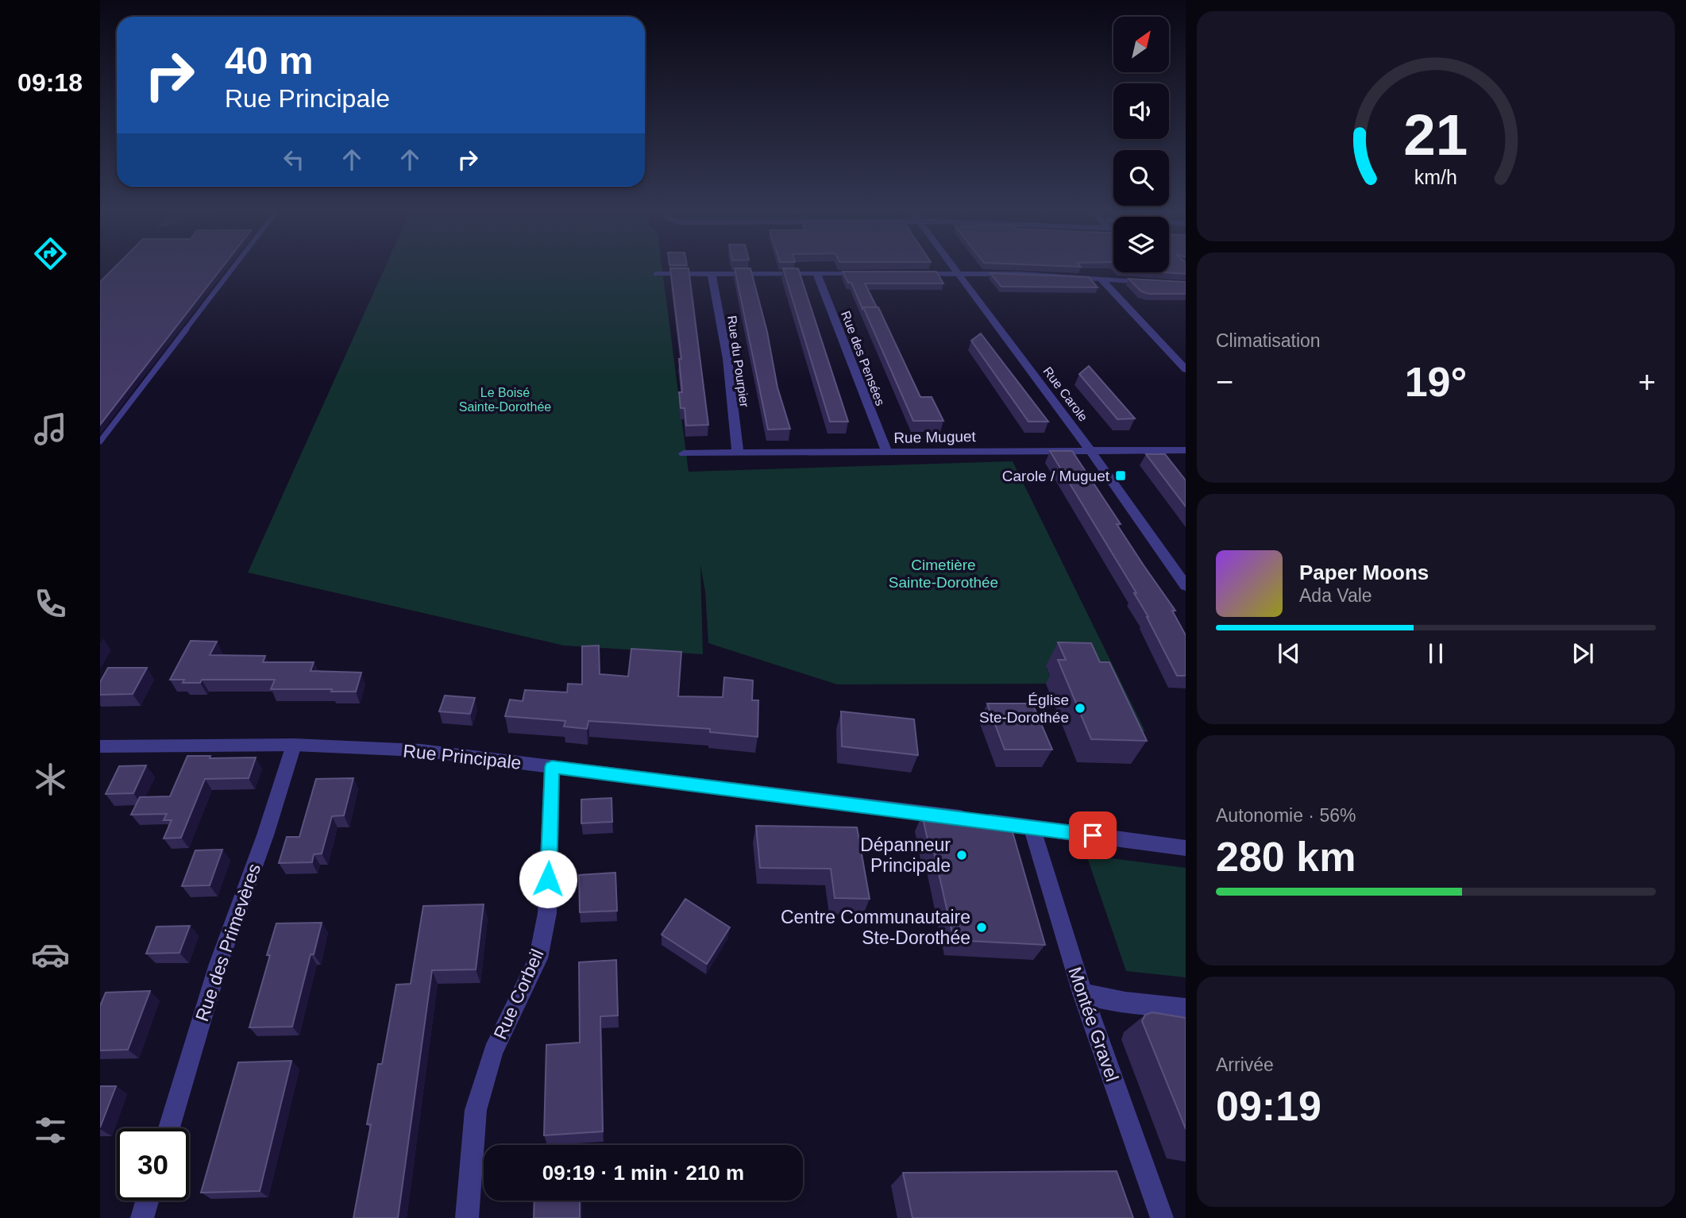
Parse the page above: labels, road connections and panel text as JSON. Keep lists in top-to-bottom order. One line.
{"streets":{"street":["Rue des Pensées","Rue du Pourpier","Rue Carole","Rue Muguet","Rue Principale","Rue des Primevères","Rue Corbeil","Montée Gravel"]},"crossings":[["Rue des Pensées","Rue Muguet"],["Rue du Pourpier","Rue Muguet"],["Rue Carole","Rue Muguet"],["Rue Principale","Rue des Primevères"],["Rue Principale","Rue Corbeil"],["Rue Principale","Montée Gravel"]],"parks":["Le Boisé Sainte-Dorothée","Cimetière Sainte-Dorothée"],"places":{"transit":["Carole / Muguet"],"other":["Église Ste-Dorothée","Dépanneur Principale","Centre Communautaire Ste-Dorothée"]},"north":"top right","page":{"tabs":"09:18","turn":["40 m","Rue Principale"],"tile":["Climatisation",["Autonomie · 56%","280 km"],["Arrivée","09:19"]],"heat":["−","19°","+"],"song":["Paper Moons","Ada Vale"],"limit":"30","trip":"09:19 · 1 min · 210 m","gauge":["21","km/h"]}}
